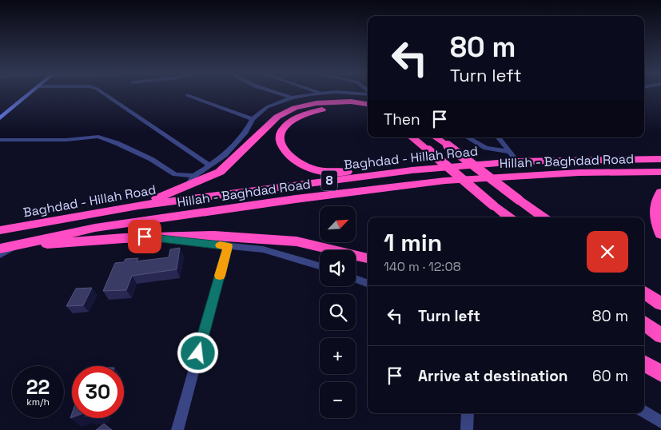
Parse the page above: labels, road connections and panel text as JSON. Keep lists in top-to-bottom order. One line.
{"streets":{"highway":["Baghdad - Hillah Road","Hillah - Baghdad Road","8"]},"north":"top right","page":{"turn":["80 m","Turn left"],"then":"Then","map_buttons":["+","−"],"heading":["1 min","140 m · 12:08"],"list":[{"name":"Turn left","value":"80 m"},{"name":"Arrive at destination","value":"60 m"}],"speed":"22 km/h","limit":"30"}}
